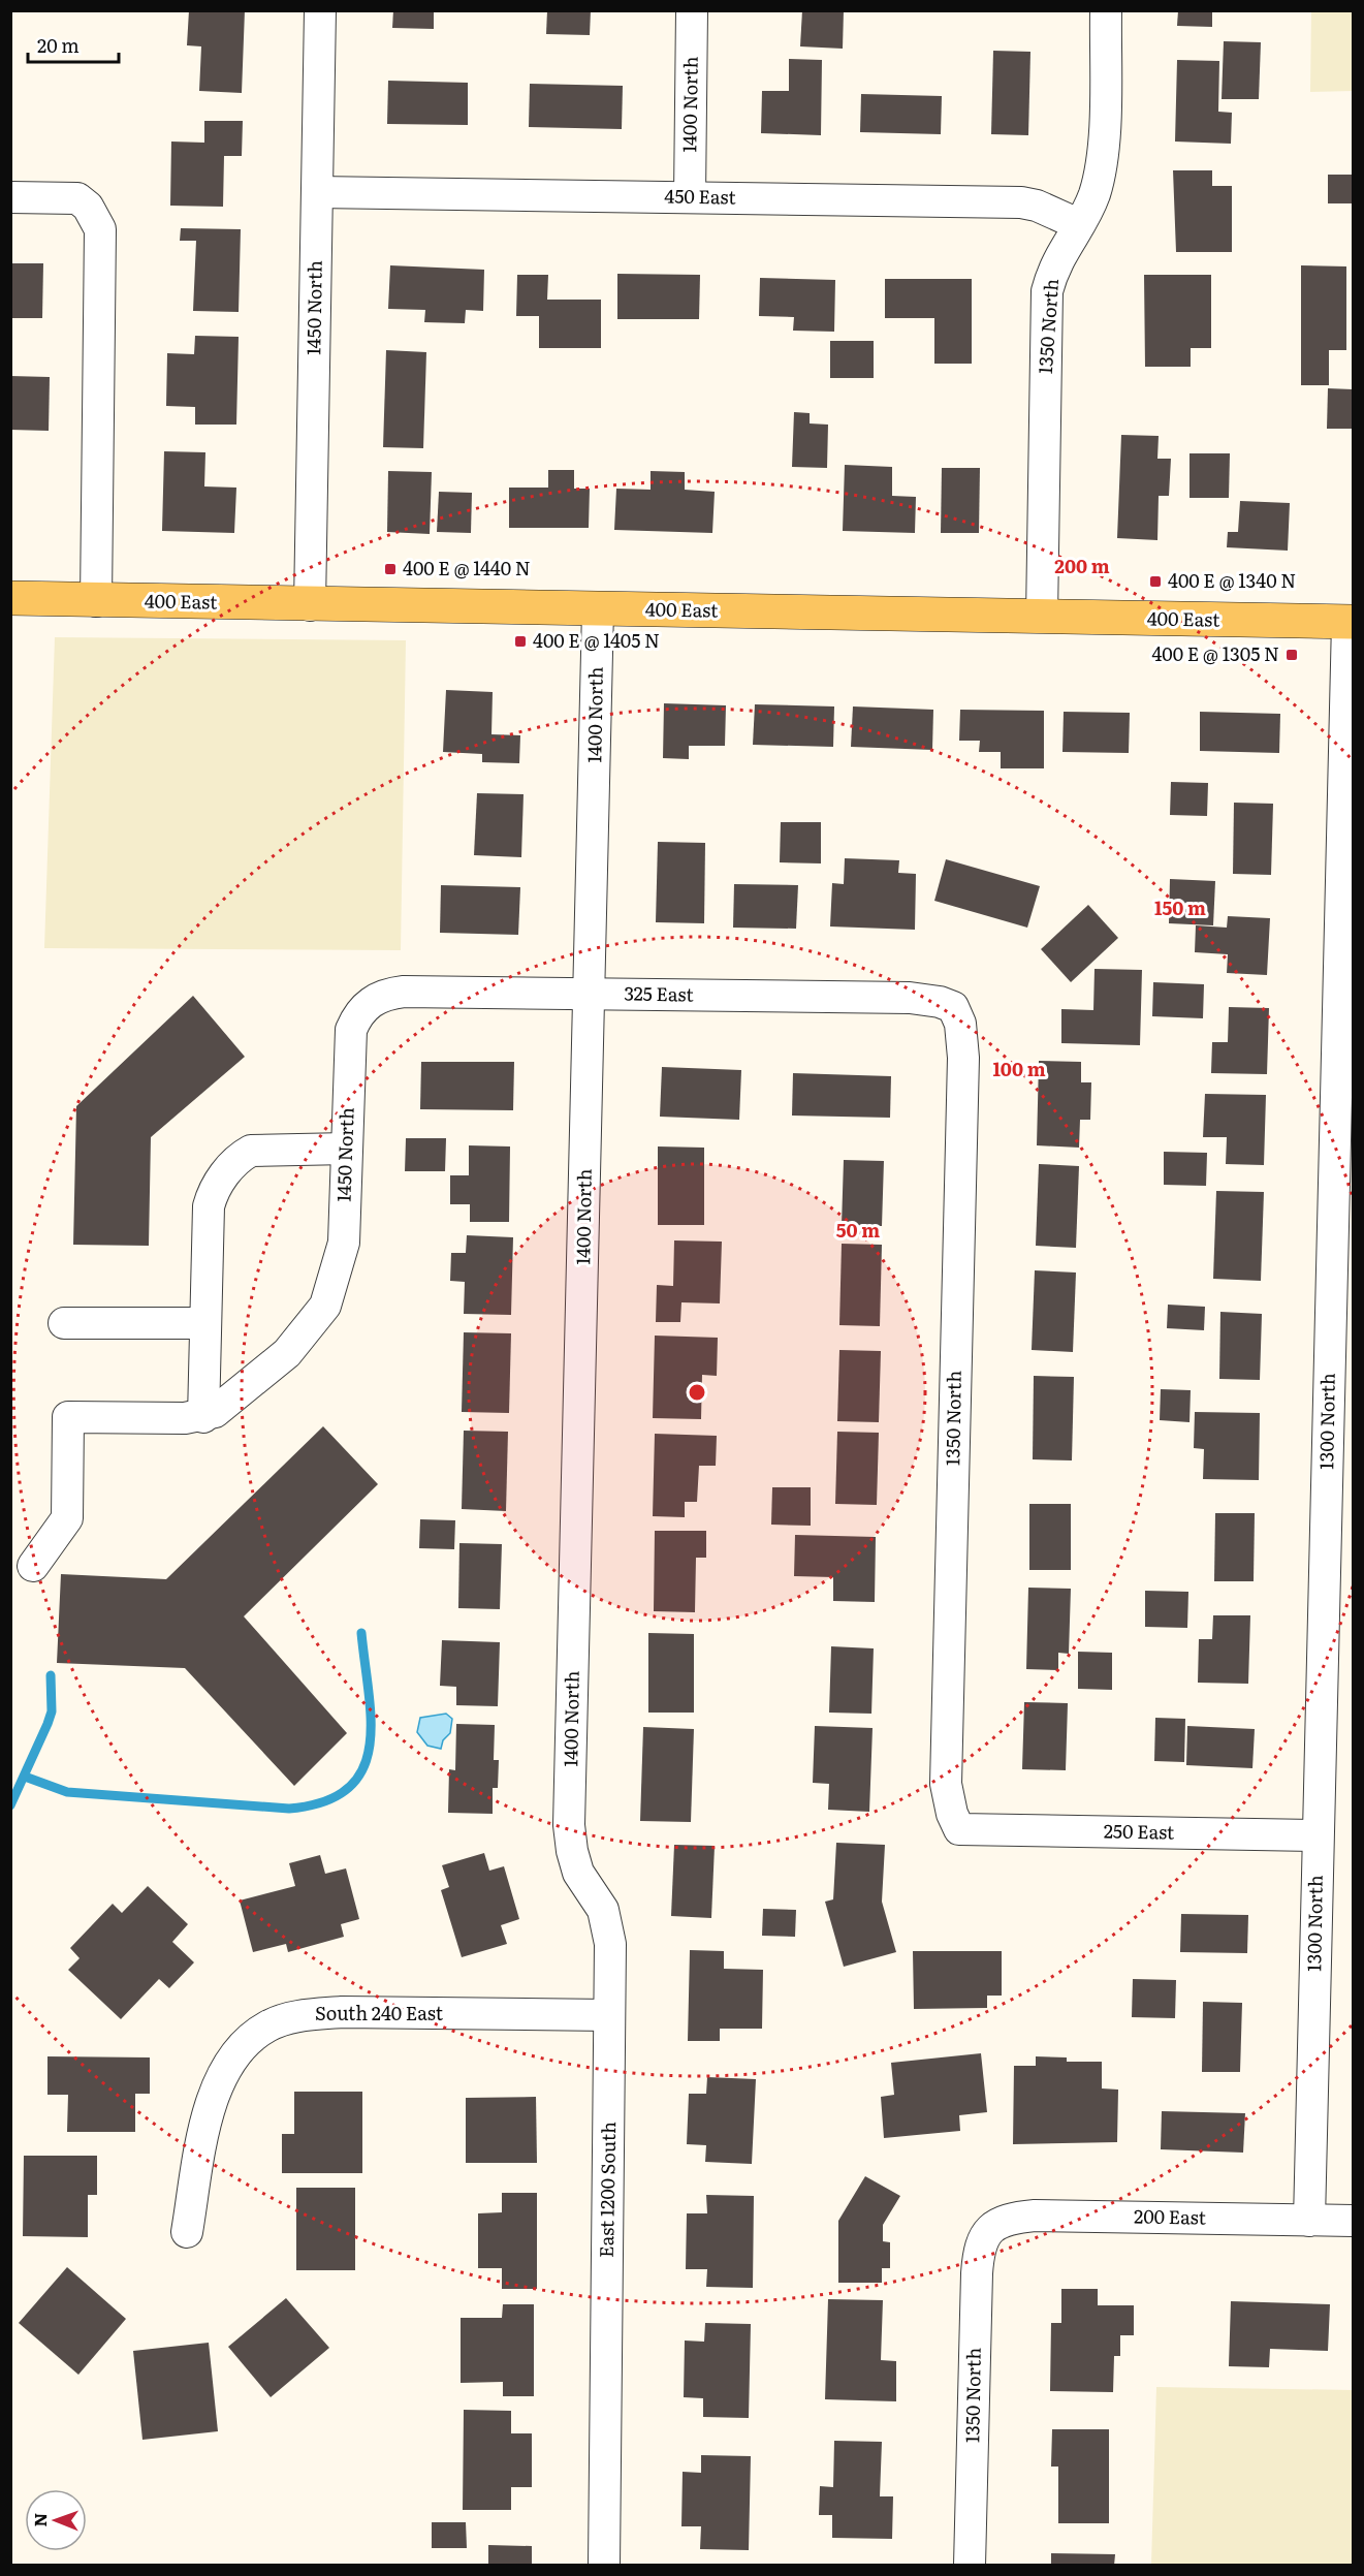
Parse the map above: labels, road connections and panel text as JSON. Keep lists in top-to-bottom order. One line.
{"streets":{"main road":["400 East"],"street":["1400 North","450 East","1450 North","1350 North","325 East","1300 North","250 East","South 240 East","East 1200 South","200 East"]},"crossings":[["1400 North","450 East"],["1400 North","400 East"],["1400 North","325 East"],["1400 North","East 1200 South"],["450 East","1450 North"],["450 East","1350 North"],["1450 North","400 East"],["1450 North","325 East"],["1350 North","400 East"],["1350 North","325 East"],["1350 North","250 East"],["1350 North","200 East"],["400 East","1300 North"],["1300 North","250 East"],["1300 North","200 East"],["South 240 East","East 1200 South"]],"places":{"transit":["400 E @ 1440 N","400 E @ 1340 N","400 E @ 1405 N","400 E @ 1305 N"]},"scale_bar":"20 m","north":"left","rings":["200 m","150 m","100 m","50 m"]}
